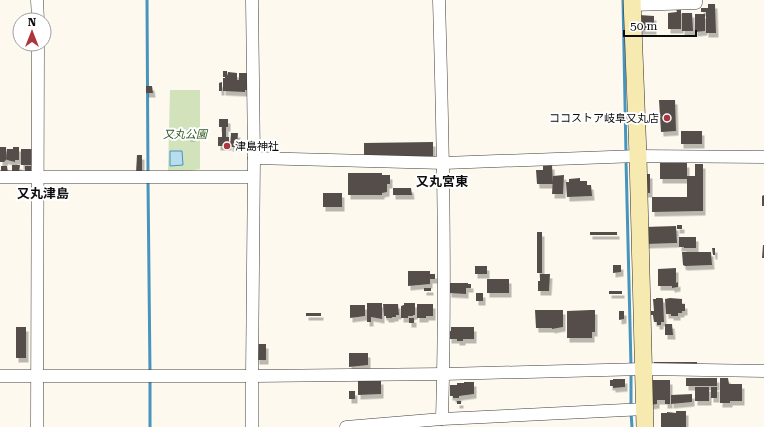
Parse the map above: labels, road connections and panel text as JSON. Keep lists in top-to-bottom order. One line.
{"districts":["又丸宮東","又丸津島"],"parks":["又丸公園"],"places":["ココストア岐阜又丸店","津島神社"],"scale_bar":"50 m","north":"top"}
